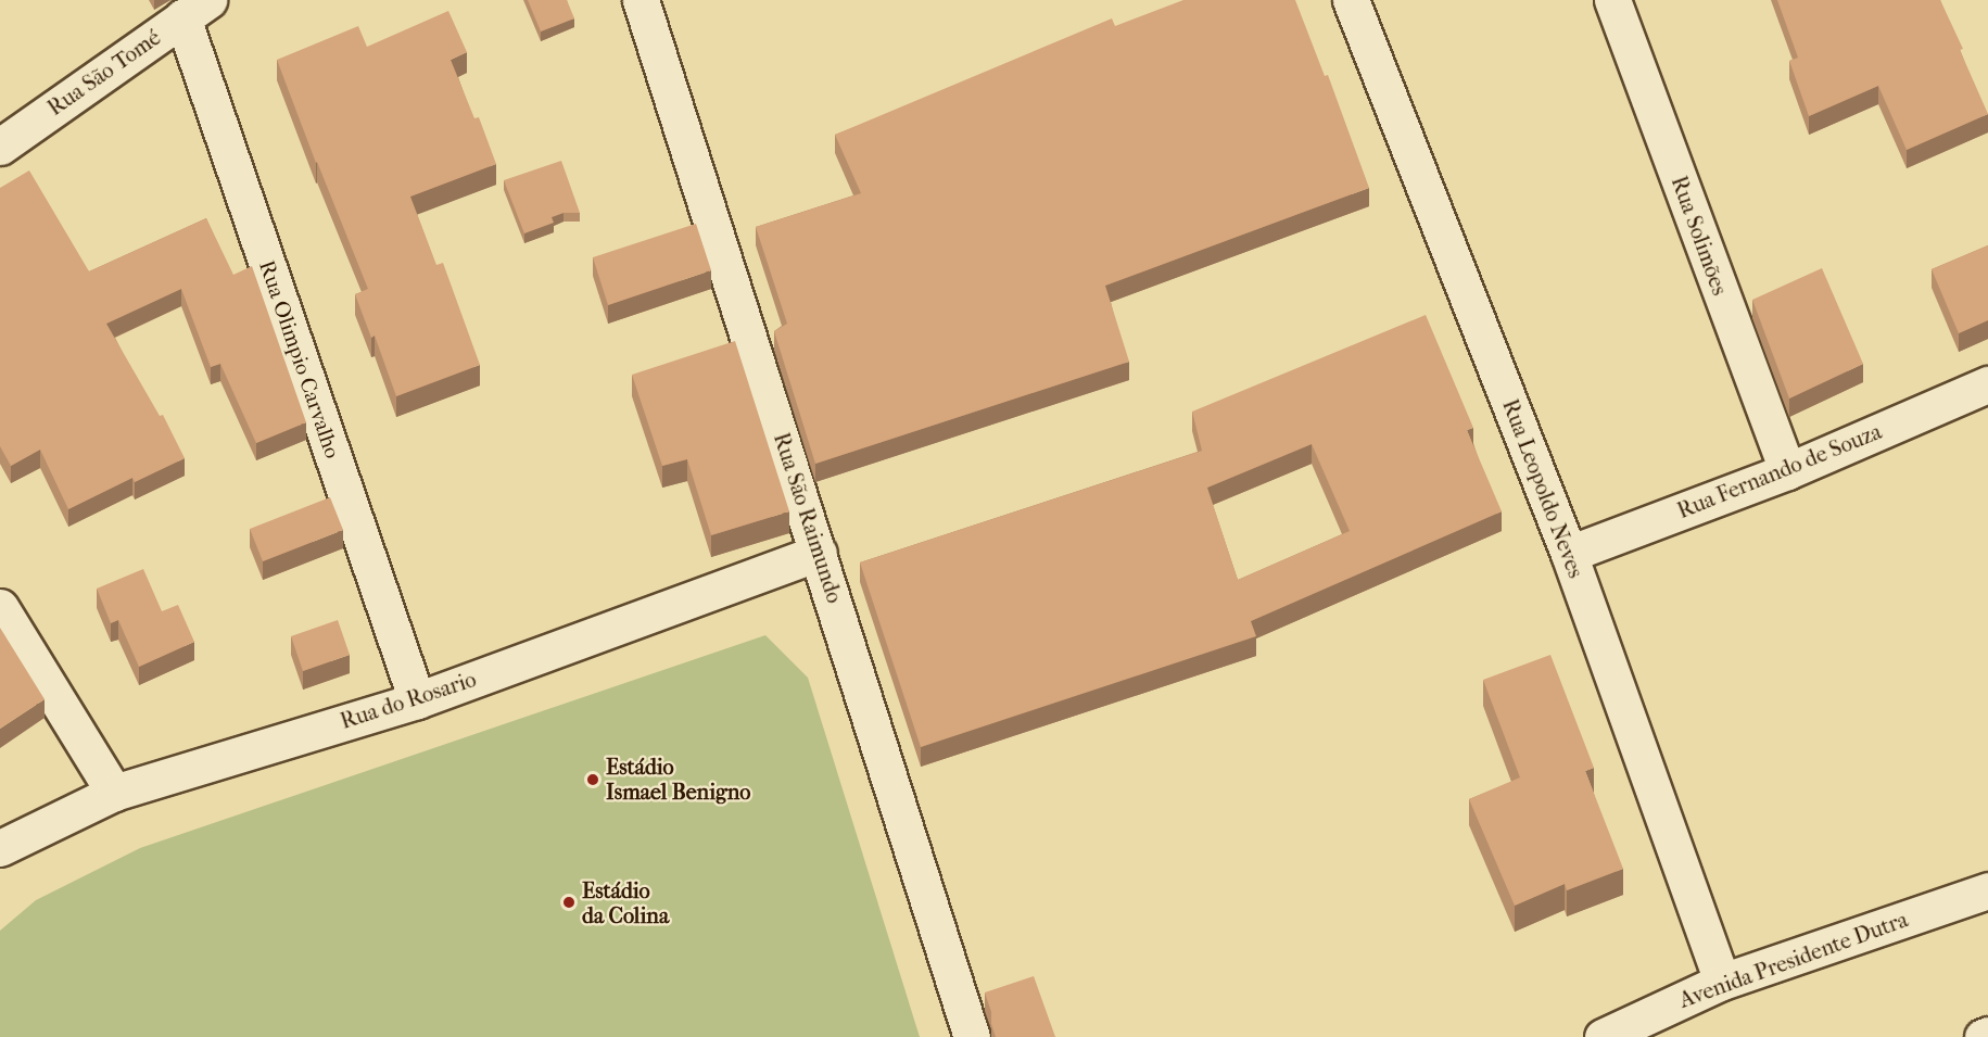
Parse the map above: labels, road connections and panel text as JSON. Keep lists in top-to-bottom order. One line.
{"streets":{"street":["Rua São Tomé","Rua Solimões","Rua Olimpio Carvalho","Rua Fernando de Souza","Rua Leopoldo Neves","Rua São Raimundo","Rua do Rosario","Avenida Presidente Dutra"]},"crossings":[["Rua São Tomé","Rua Olimpio Carvalho"],["Rua Solimões","Rua Fernando de Souza"],["Rua Olimpio Carvalho","Rua do Rosario"],["Rua Fernando de Souza","Rua Leopoldo Neves"],["Rua Leopoldo Neves","Avenida Presidente Dutra"],["Rua São Raimundo","Rua do Rosario"]],"places":["Estádio Ismael Benigno","Estádio da Colina"]}
